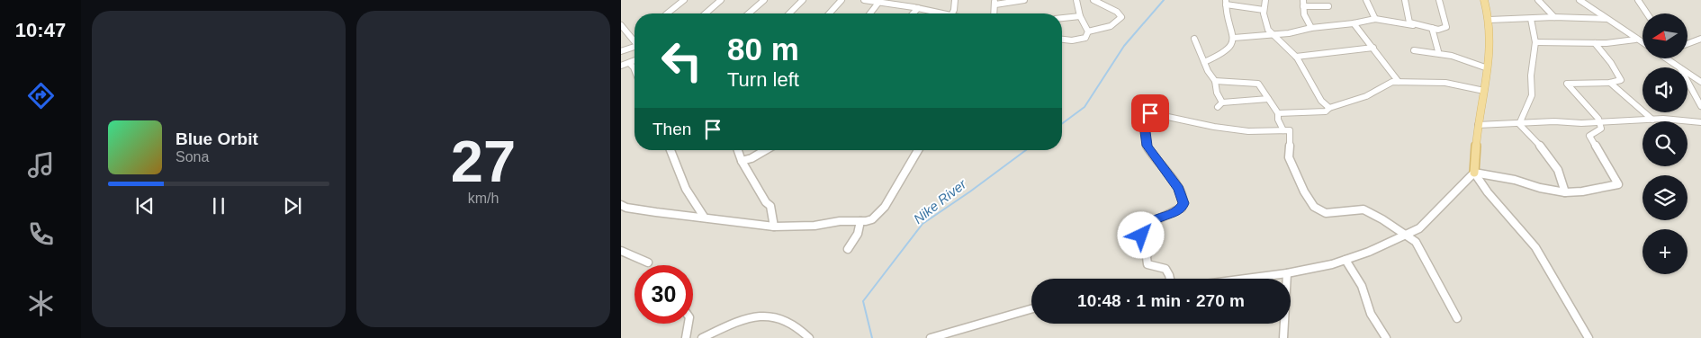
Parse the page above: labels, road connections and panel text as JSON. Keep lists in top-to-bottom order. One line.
{"water":["Nike River"],"north":"left","page":{"tabs":"10:47","tile":["27","km/h"],"map_buttons":"+","turn":["80 m","Turn left"],"then":"Then","song":["Blue Orbit","Sona"],"limit":"30","trip":"10:48 · 1 min · 270 m"}}
